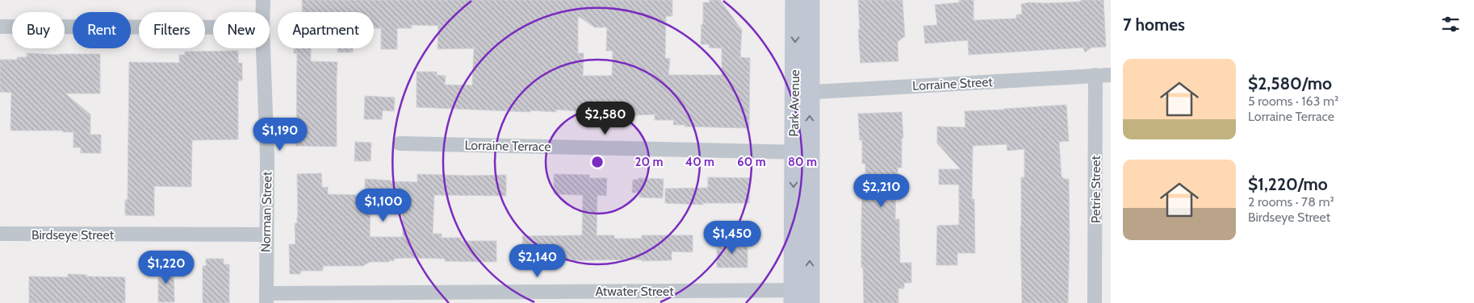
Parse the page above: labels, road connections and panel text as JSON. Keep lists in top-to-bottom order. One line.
{"streets":{"main road":["Park Avenue"],"street":["Lorraine Street","Lorraine Terrace","Petrie Street","Norman Street","Birdseye Street","Atwater Street"]},"crossings":[["Lorraine Street","Park Avenue"],["Lorraine Street","Petrie Street"],["Park Avenue","Lorraine Terrace"],["Park Avenue","Atwater Street"],["Norman Street","Birdseye Street"],["Norman Street","Atwater Street"]],"page":{"heading":"7 homes","chip":["Buy","Rent","Filters","New","Apartment"],"list":[{"name":"$2,580/mo","note":"5 rooms · 163 m² · Lorraine Terrace"},{"name":"$1,220/mo","note":"2 rooms · 78 m² · Birdseye Street"}],"price":["$2,580","$1,190","$2,210","$1,100","$1,450","$2,140","$1,220"]},"rings":["20 m","40 m","60 m","80 m"]}
